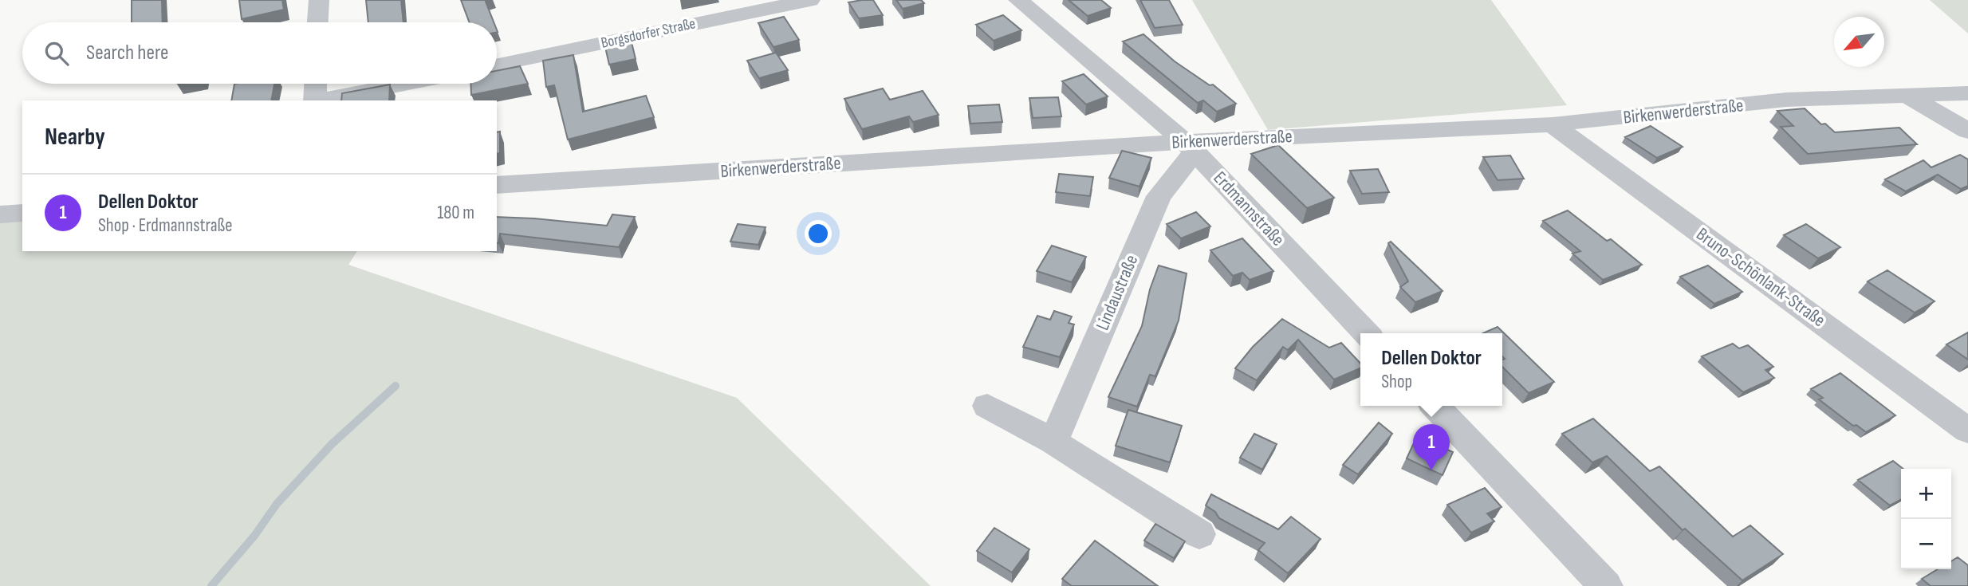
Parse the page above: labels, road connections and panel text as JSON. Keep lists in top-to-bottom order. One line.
{"streets":{"street":["Borgsdorfer Straße","Birkenwerderstraße","Erdmannstraße","Bruno-Schönlank-Straße","Lindaustraße"]},"crossings":[["Birkenwerderstraße","Erdmannstraße"],["Birkenwerderstraße","Bruno-Schönlank-Straße"],["Birkenwerderstraße","Lindaustraße"],["Erdmannstraße","Lindaustraße"]],"north":"bottom left","page":{"search":"Search here","heading":"Nearby","list":[{"mark":"1","name":"Dellen Doktor","note":"Shop · Erdmannstraße","value":"180 m"}],"popup":["Dellen Doktor","Shop"],"pins":"1","map_buttons":["+","−"]}}
